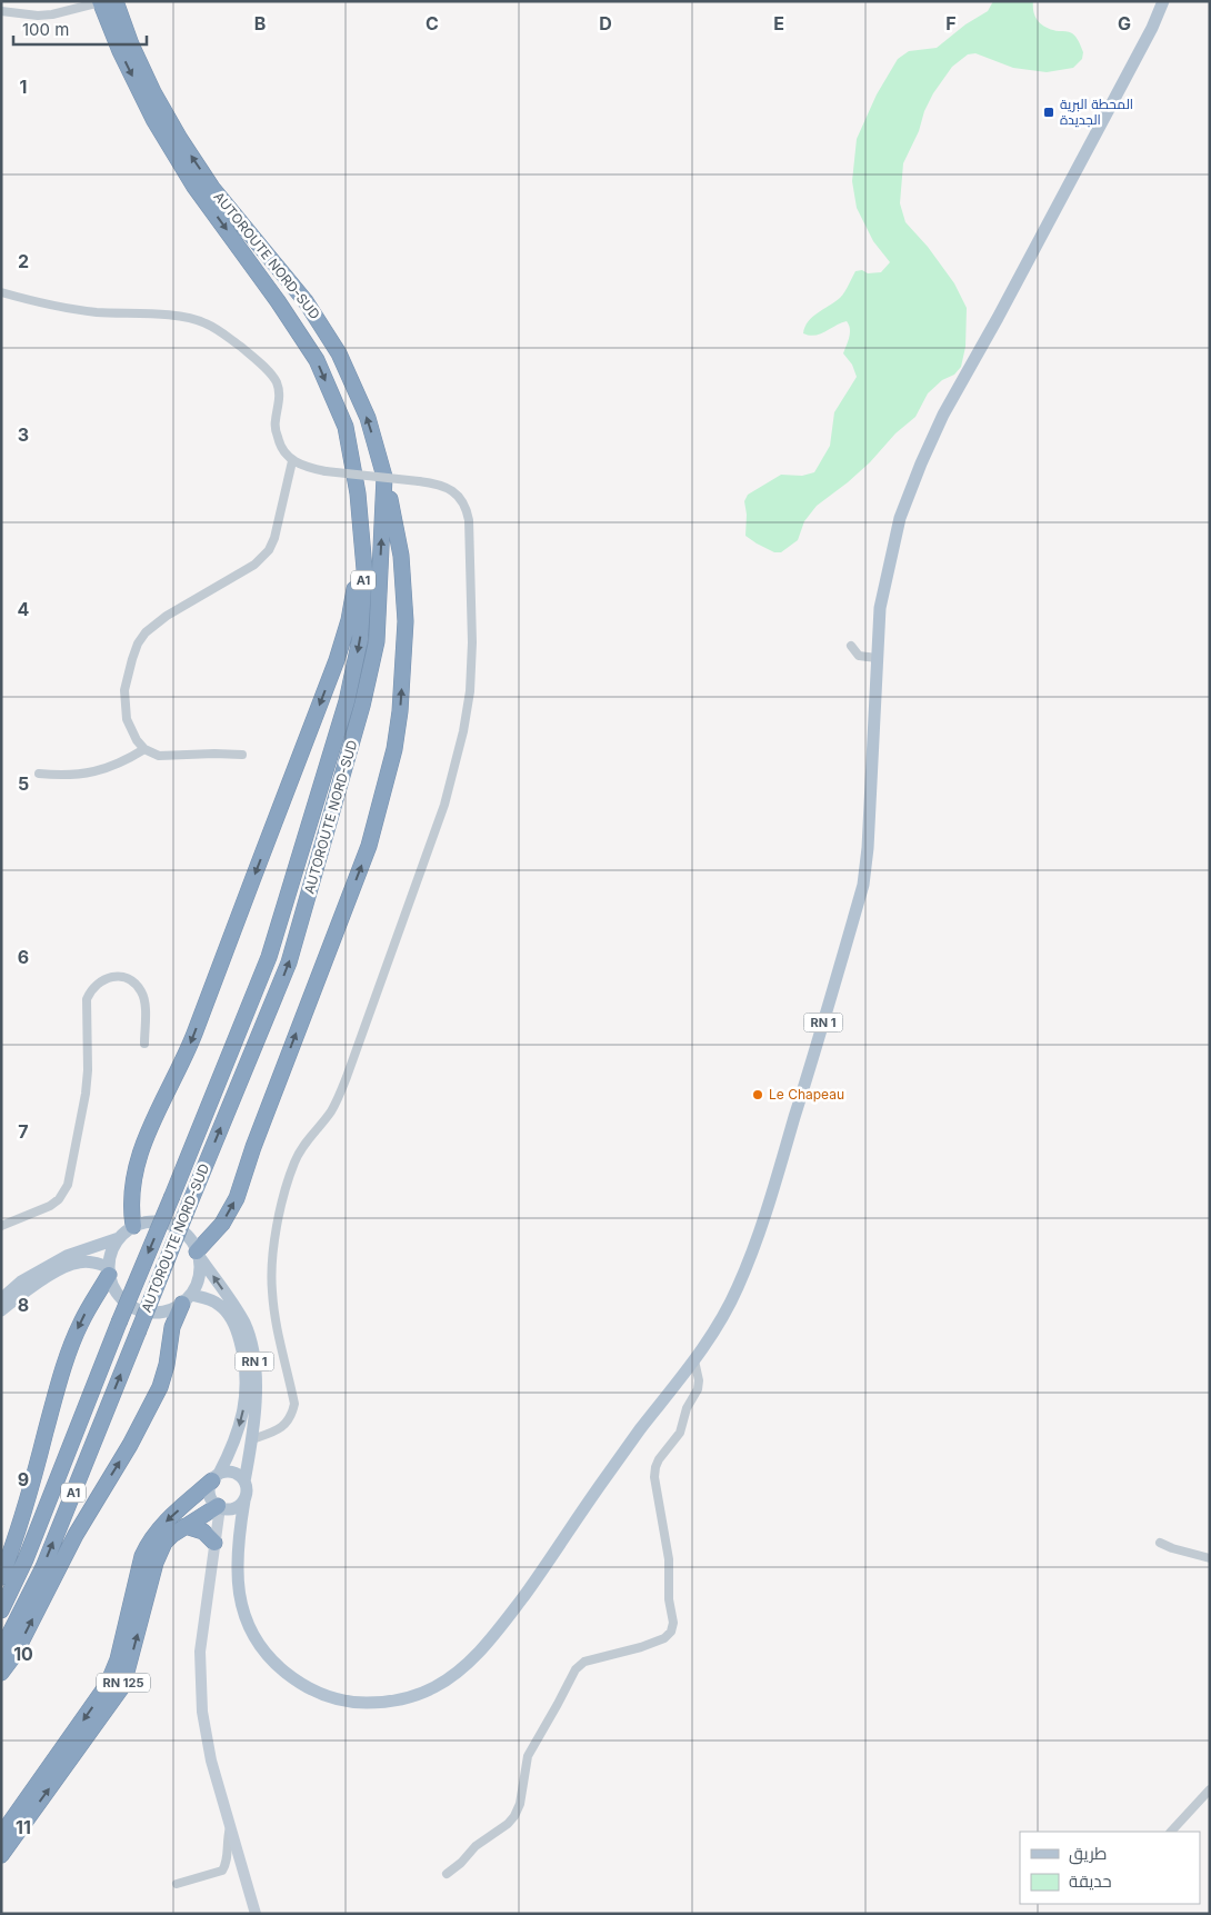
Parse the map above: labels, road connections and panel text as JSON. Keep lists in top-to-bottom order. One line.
{"streets":{"highway":["AUTOROUTE NORD-SUD","A1","RN 125"],"main road":["RN 1"]},"crossings":[["RN 1","RN 125"]],"places":{"transit":["المحطة البرية الجديدة"],"other":["Le Chapeau"]},"legend":["طريق","حديقة"],"scale_bar":"100 m","grid":{"columns":["B","C","D","E","F","G"],"rows":["1","2","3","4","5","6","7","8","9","10","11"]}}
